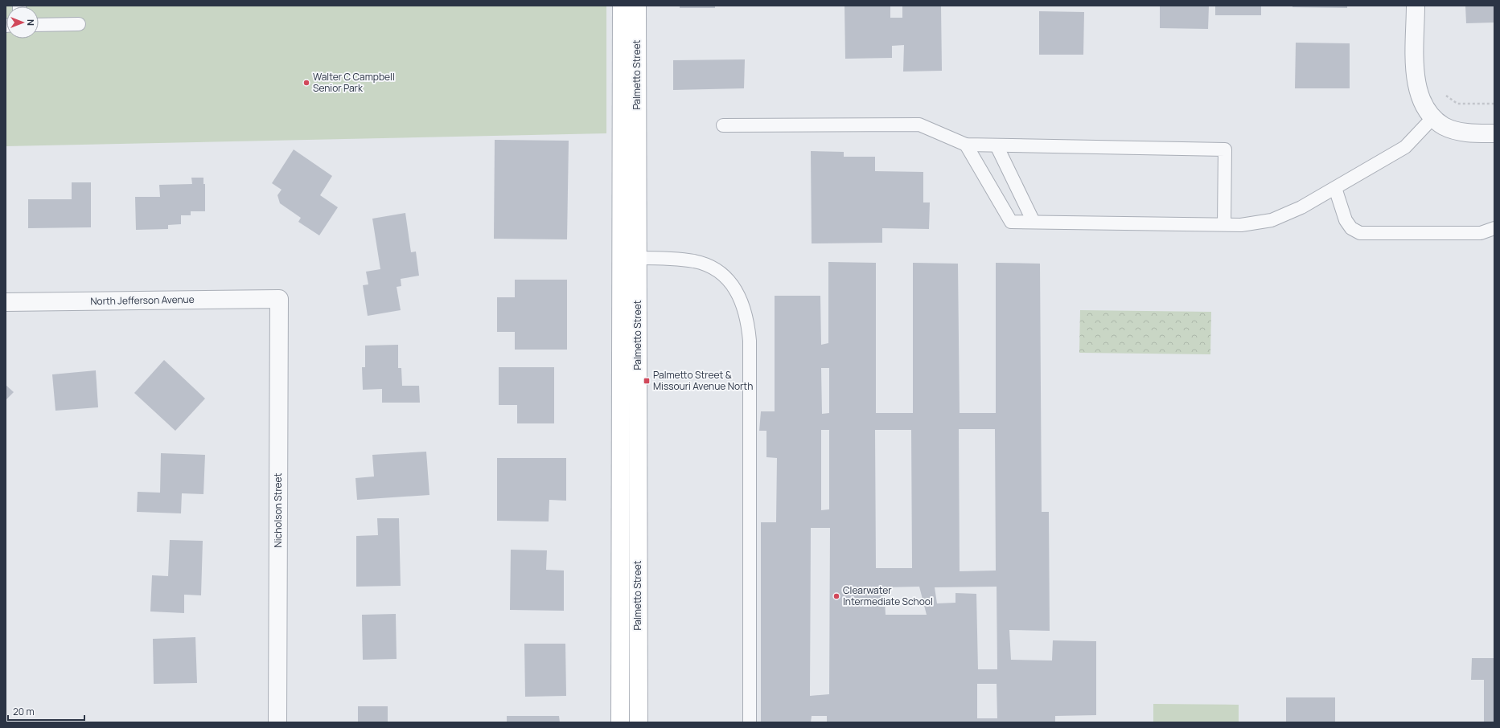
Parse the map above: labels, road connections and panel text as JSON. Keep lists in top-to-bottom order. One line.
{"streets":{"street":["Palmetto Street","North Jefferson Avenue","Nicholson Street"]},"crossings":[["North Jefferson Avenue","Nicholson Street"]],"places":{"other":["Walter C Campbell Senior Park","Clearwater Intermediate School"],"transit":["Palmetto Street & Missouri Avenue North"]},"scale_bar":"20 m","north":"right"}
